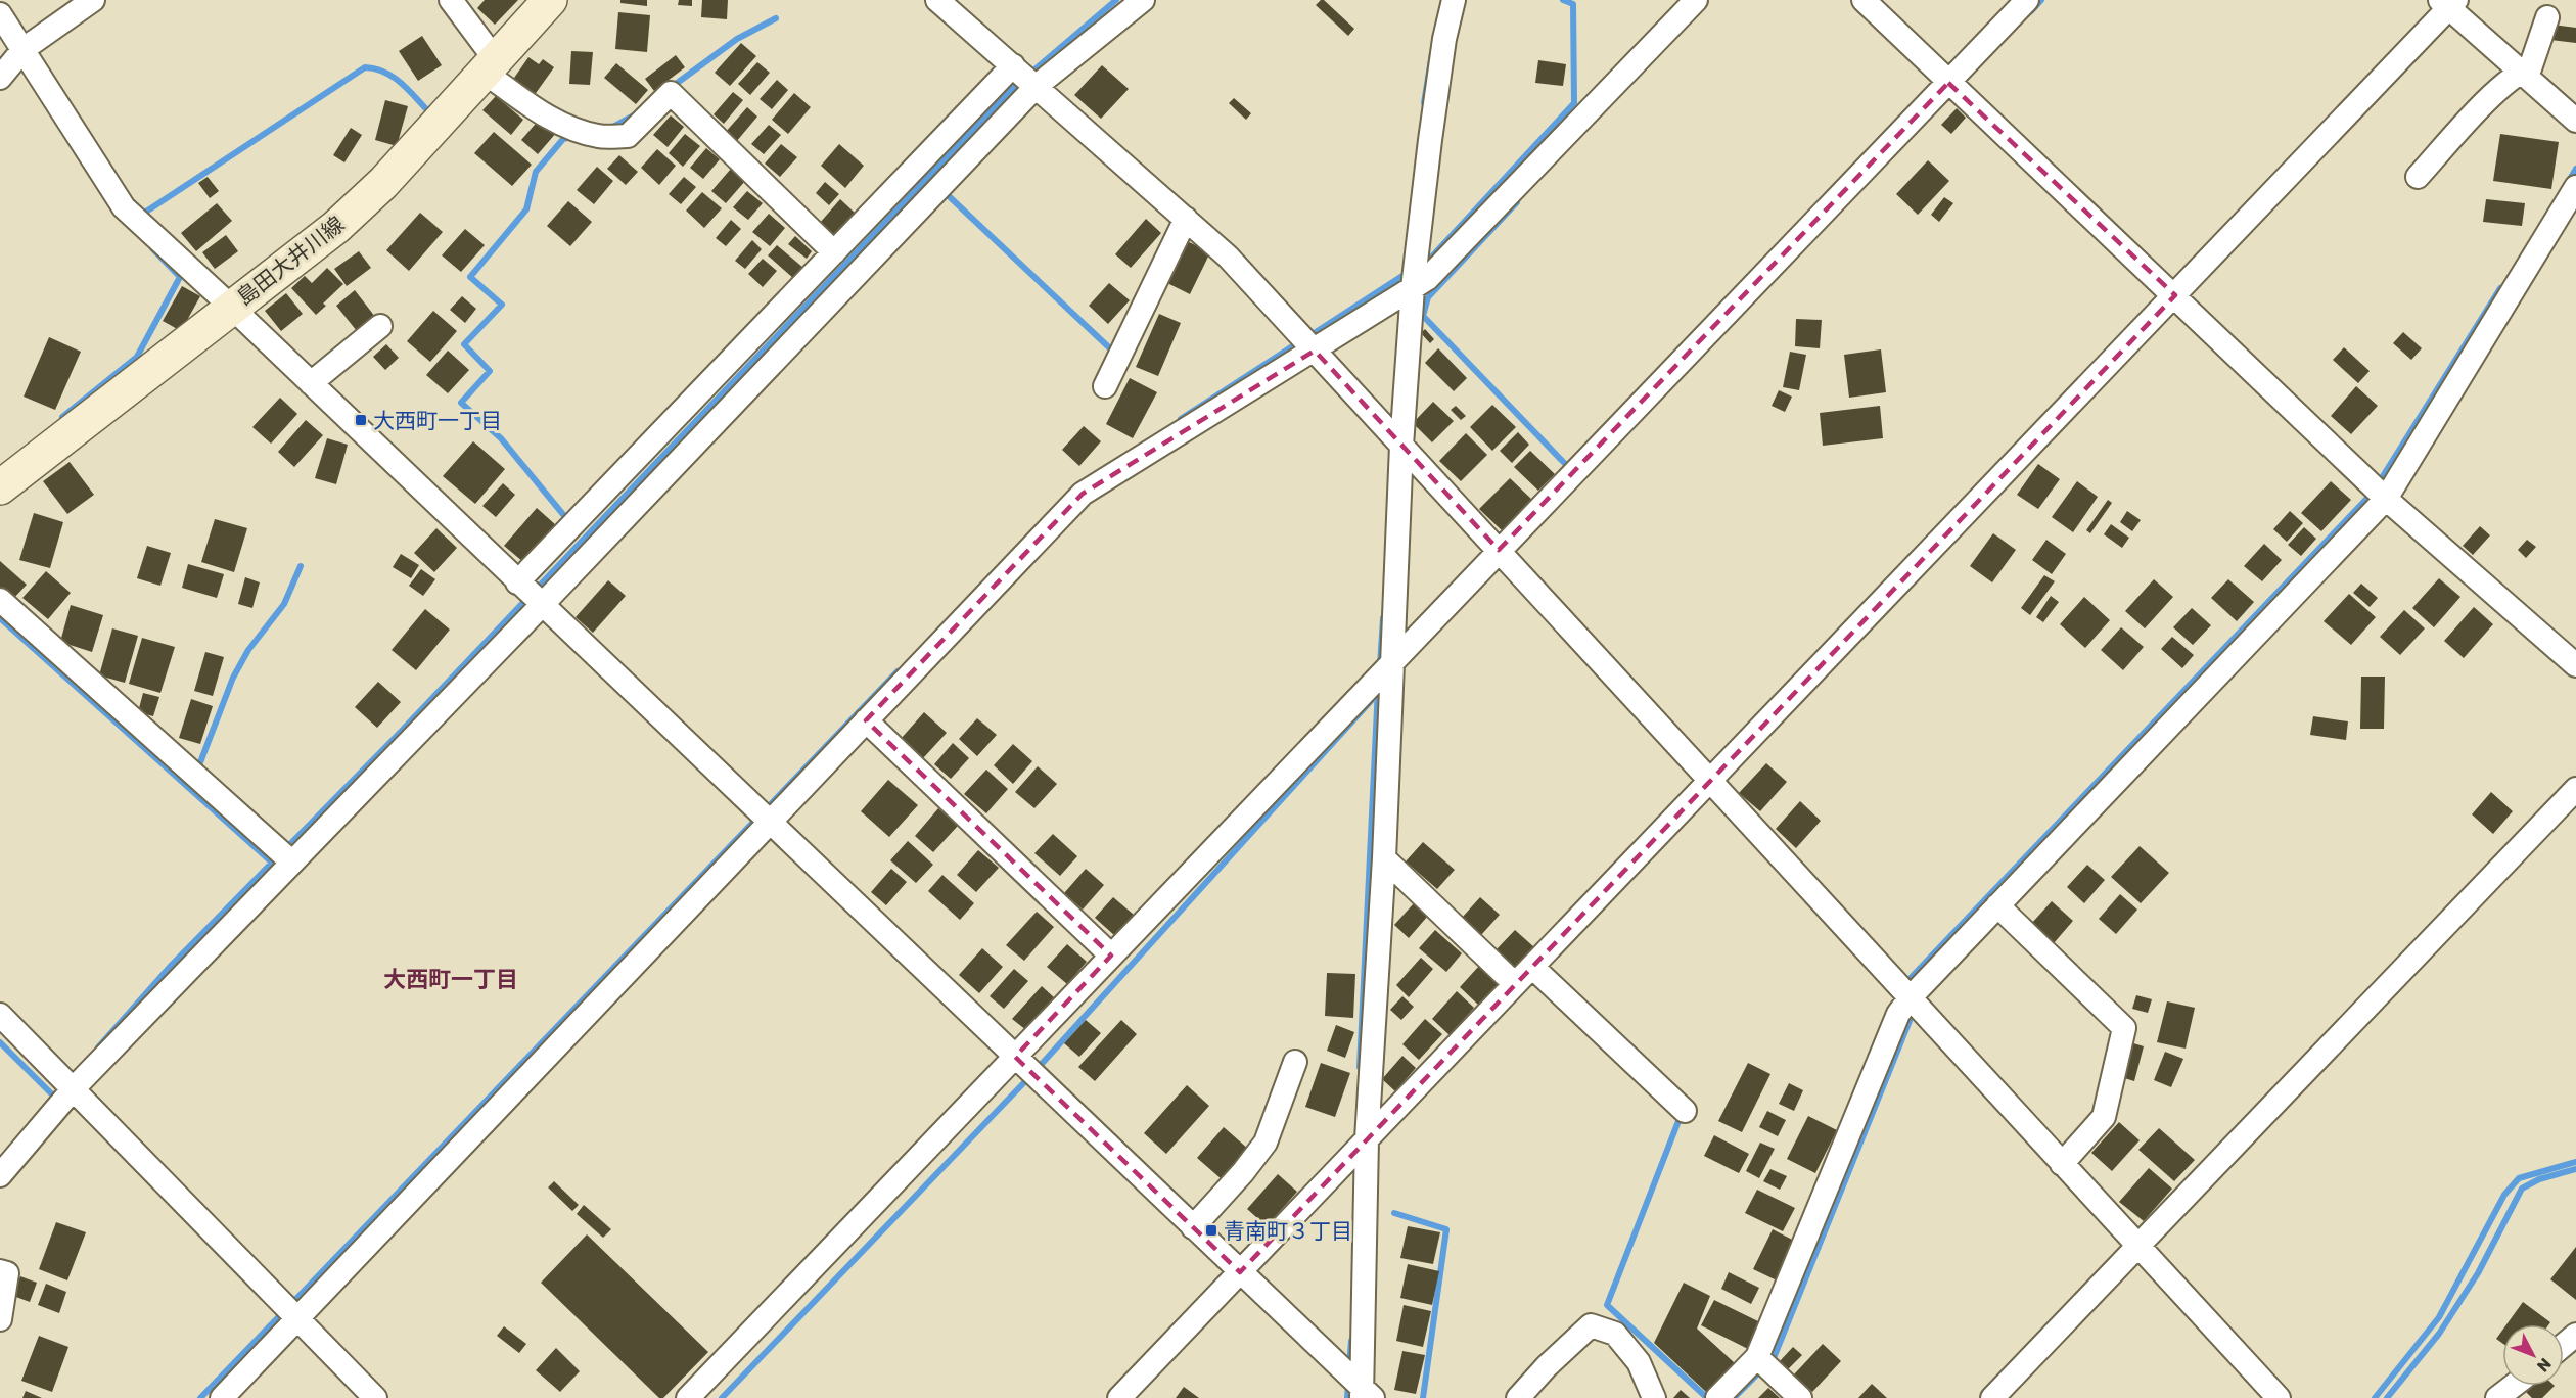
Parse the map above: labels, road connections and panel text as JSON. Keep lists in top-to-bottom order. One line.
{"streets":{"main road":["島田大井川線"]},"districts":["大西町一丁目"],"places":{"transit":["大西町一丁目","青南町３丁目"]},"north":"bottom right"}
